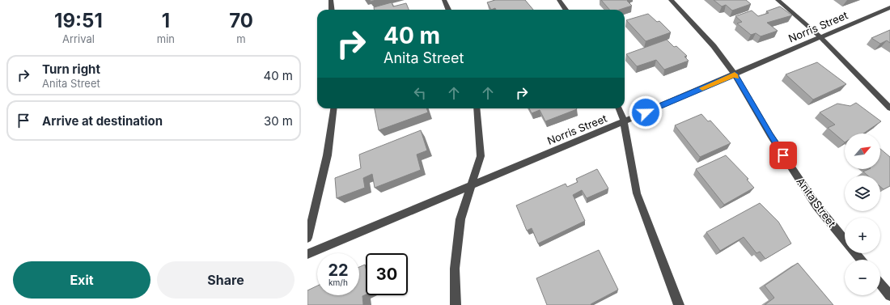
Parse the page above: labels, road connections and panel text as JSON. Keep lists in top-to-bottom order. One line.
{"streets":{"street":["Norris Street","Anita Street"]},"crossings":[["Norris Street","Anita Street"]],"north":"top right","page":{"eta":["19:51","Arrival","1","min","70","m"],"turn":["40 m","Anita Street"],"list":[{"name":"Turn right","note":"Anita Street","value":"40 m"},{"name":"Arrive at destination","value":"30 m"}],"map_buttons":["+","−"],"speed":"22 km/h","limit":"30","buttons":["Exit","Share"]}}
